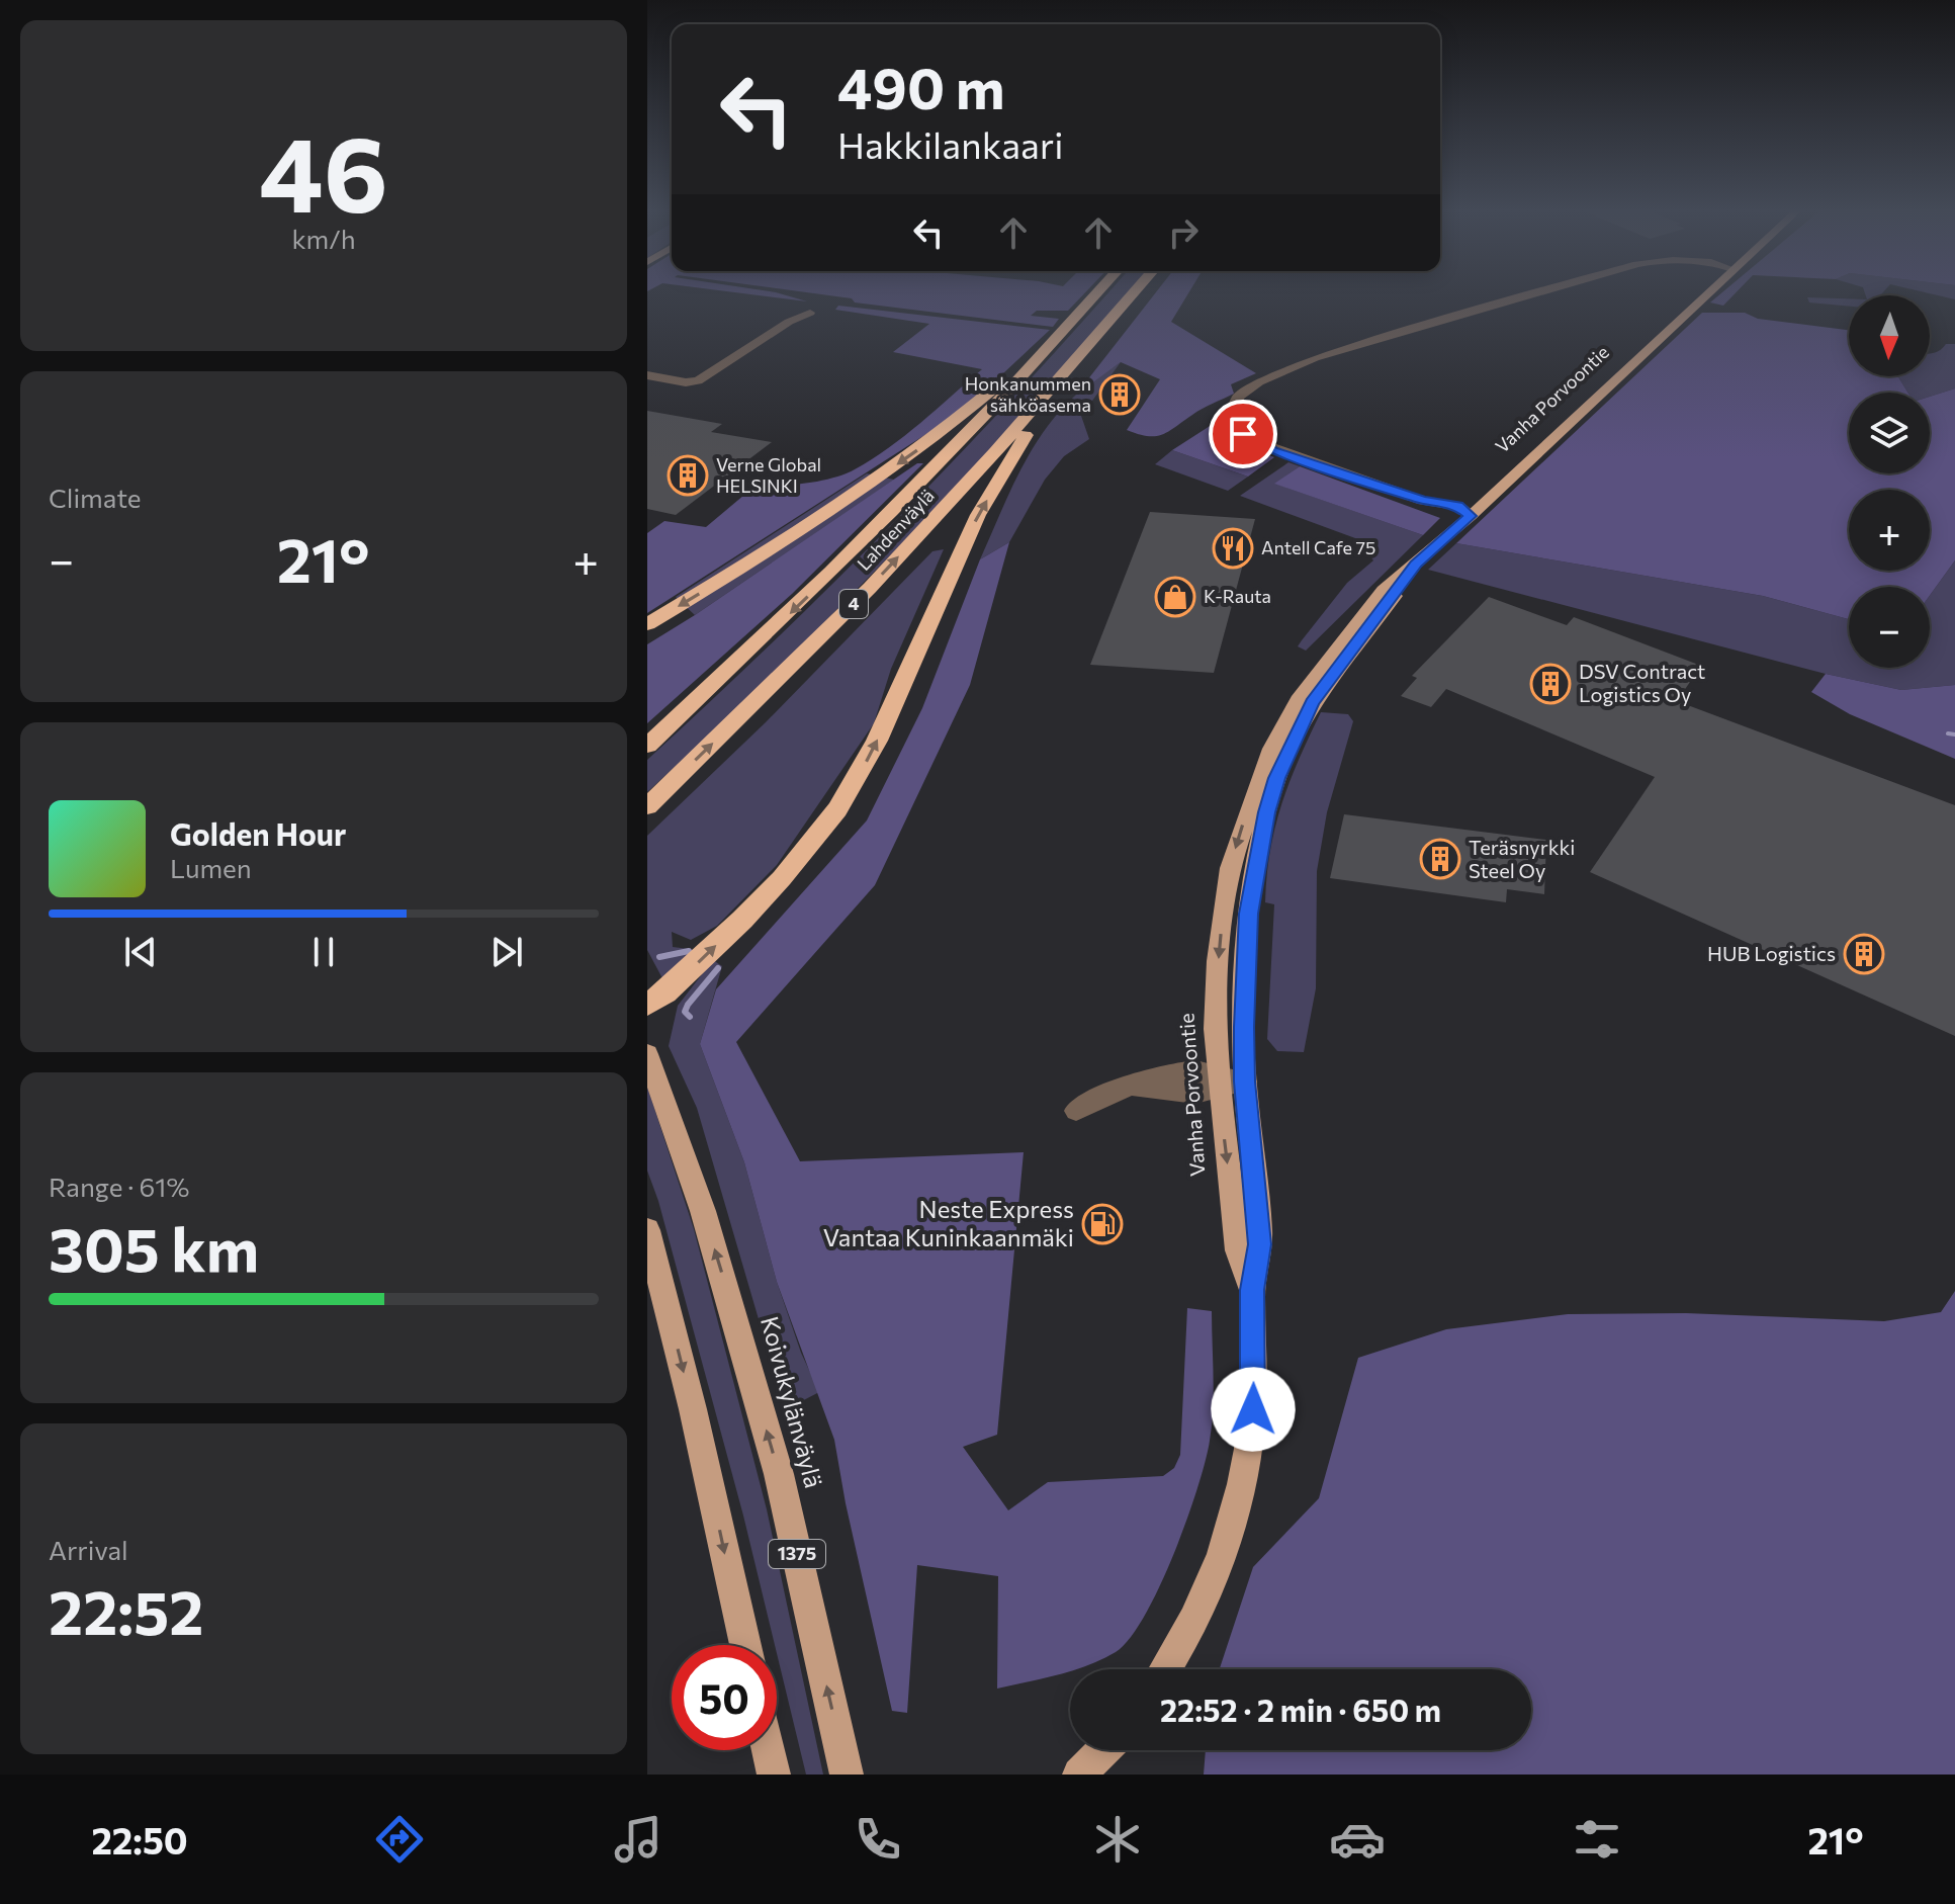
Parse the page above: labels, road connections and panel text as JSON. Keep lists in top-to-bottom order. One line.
{"streets":{"highway":["Lahdenväylä","4"],"main road":["Vanha Porvoontie","Koivukylänväylä","1375"]},"places":{"building":["Honkanummen sähköasema","Verne Global HELSINKI","DSV Contract Logistics Oy","Teräsnyrkki Steel Oy","HUB Logistics"],"restaurant":["Antell Cafe 75"],"shop":["K-Rauta"],"fuel station":["Neste Express Vantaa Kuninkaanmäki"]},"north":"bottom","page":{"tile":[["46","km/h"],"Climate",["Range · 61%","305 km"],["Arrival","22:52"]],"turn":["490 m","Hakkilankaari"],"map_buttons":["+","−"],"heat":["−","21°","+"],"song":["Golden Hour","Lumen"],"limit":"50","trip":"22:52 · 2 min · 650 m","tabs":["22:50","21°"]}}
